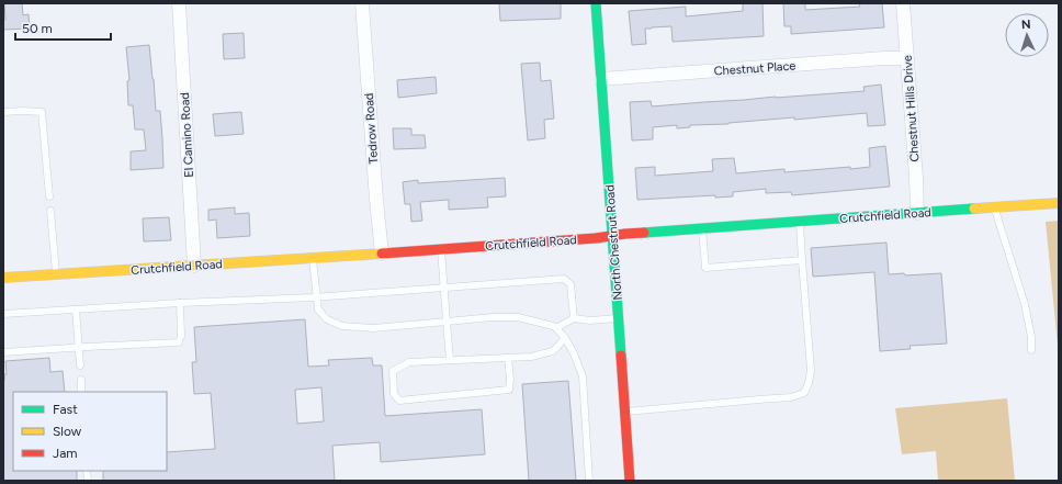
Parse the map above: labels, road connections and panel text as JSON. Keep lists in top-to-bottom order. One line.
{"streets":{"street":["Chestnut Place","Chestnut Hills Drive","Tedrow Road","El Camino Road","Crutchfield Road","North Chestnut Road"]},"crossings":[["Chestnut Place","Chestnut Hills Drive"],["Chestnut Place","North Chestnut Road"],["Chestnut Hills Drive","Crutchfield Road"],["Tedrow Road","Crutchfield Road"],["El Camino Road","Crutchfield Road"],["Crutchfield Road","North Chestnut Road"]],"legend":["Fast","Slow","Jam"],"scale_bar":"50 m","north":"top"}
